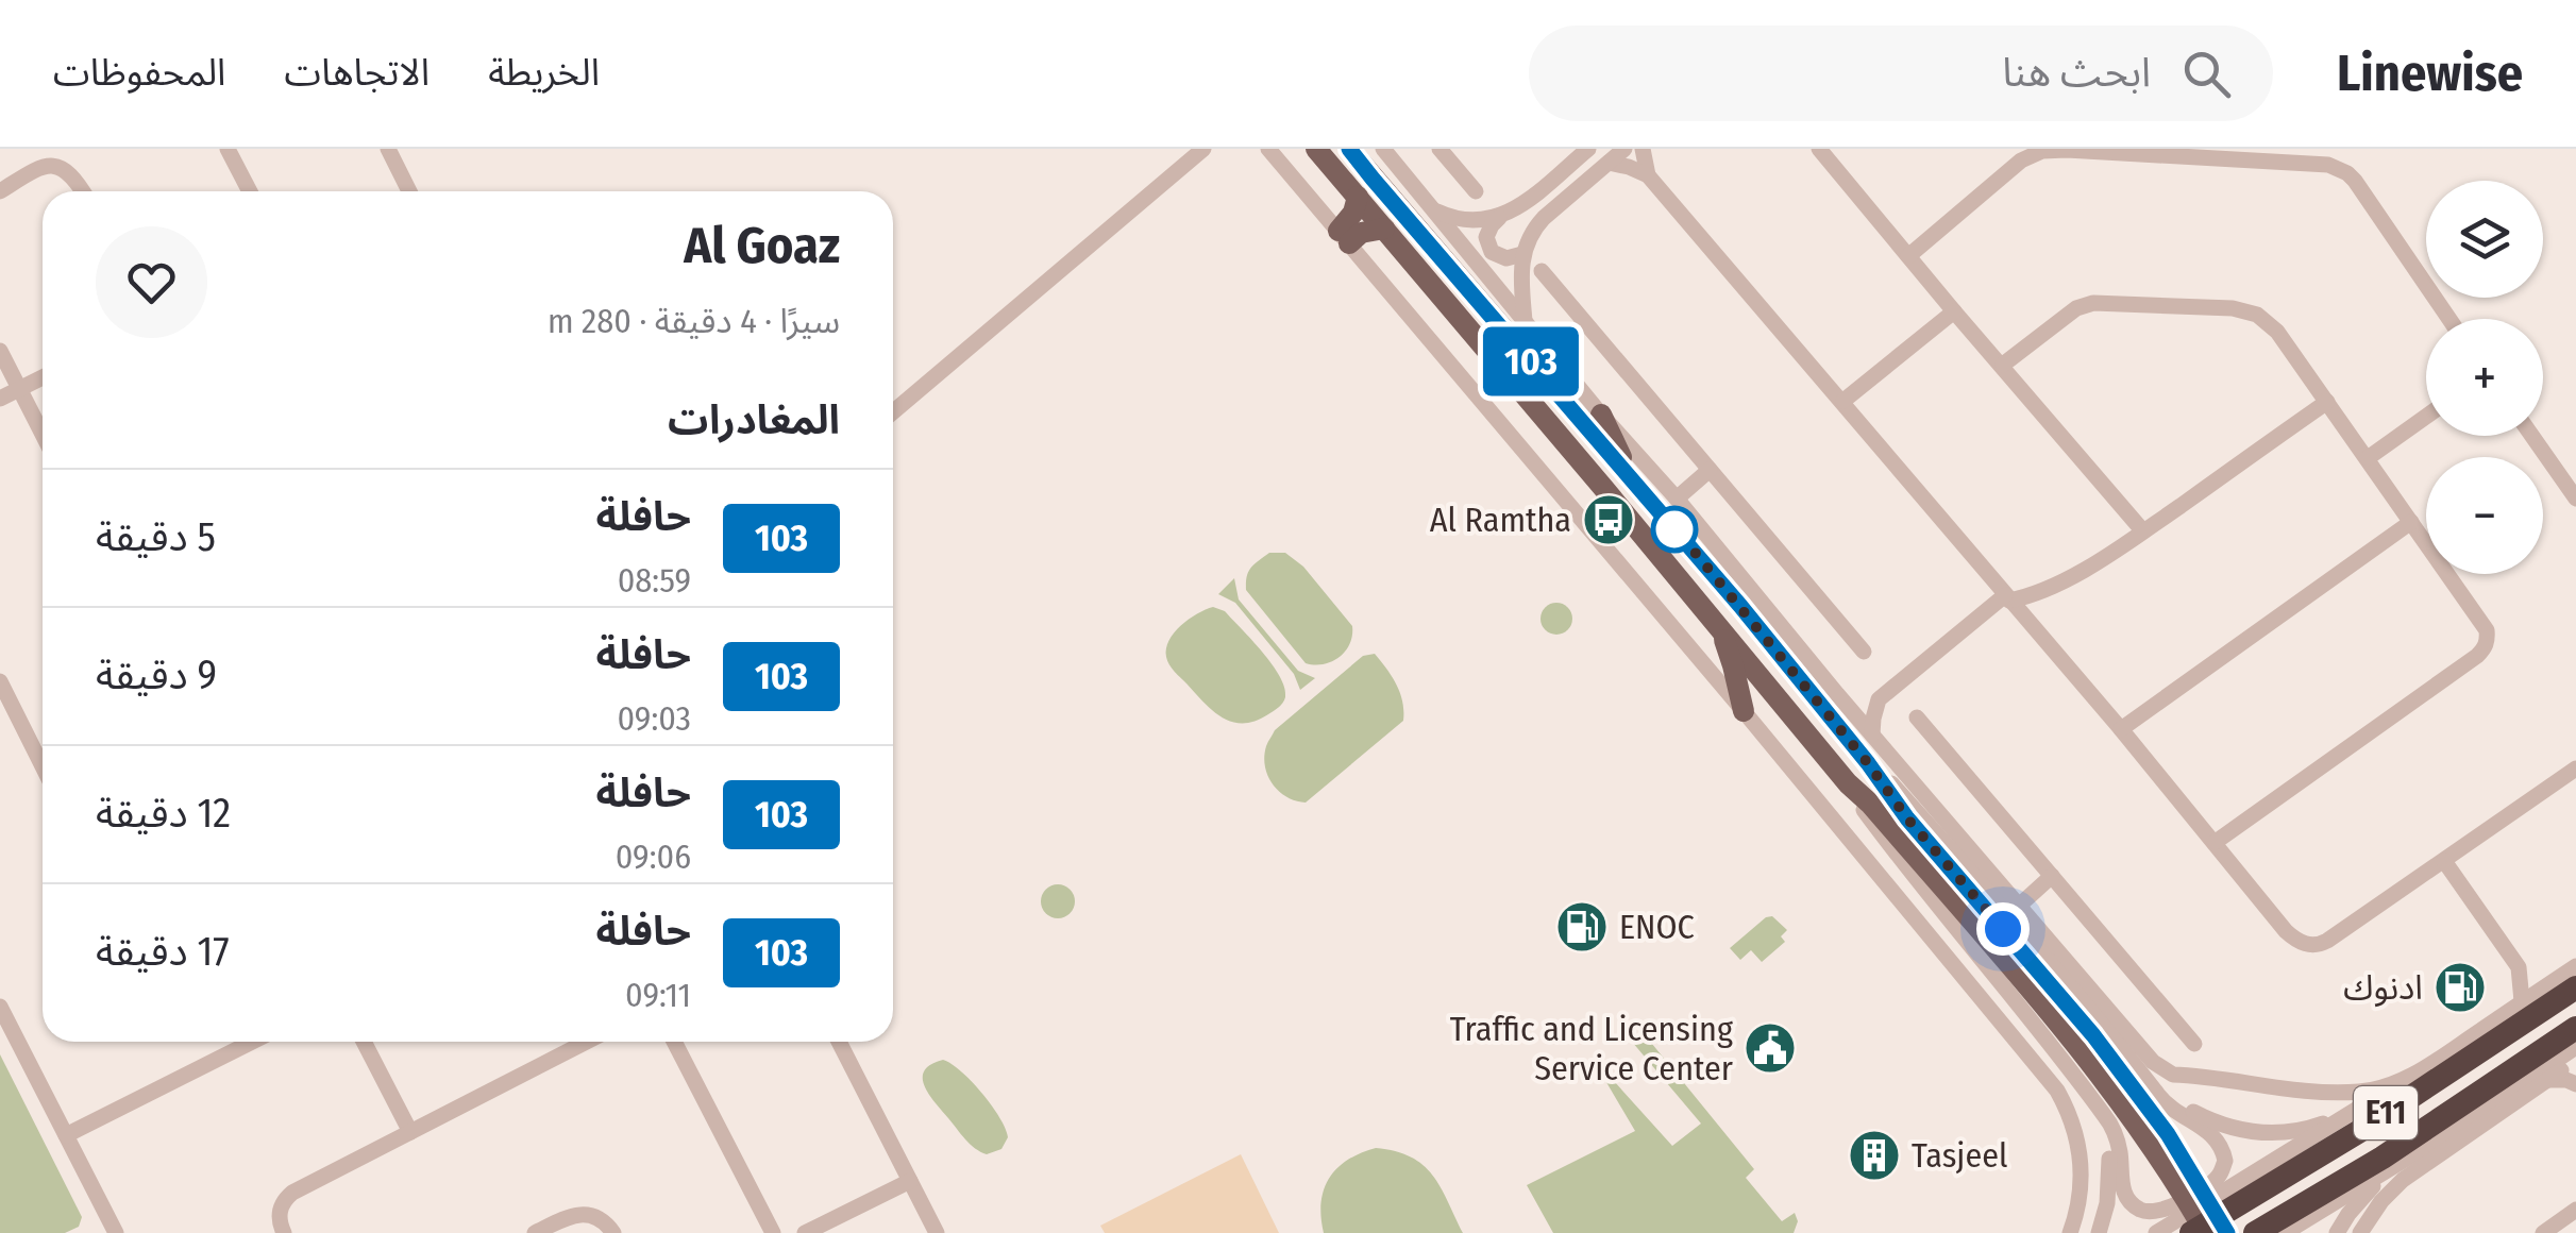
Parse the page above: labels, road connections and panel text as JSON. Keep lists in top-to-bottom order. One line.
{"streets":{"highway":["E11"]},"places":{"bus stop":["Al Ramtha"],"fuel station":["ENOC","ادنوك"],"public building":["Traffic and Licensing Service Center"],"building":["Tasjeel"]},"lines":["bus line 103"],"page":{"header":"Linewise","search":"ابحث هنا","nav":["الخريطة","الاتجاهات","المحفوظات"],"on_map":"103","map_buttons":["+","−"],"heading":[["Al Goaz","سيرًا · 4 دقيقة · 280 m"],"المغادرات"],"list":[{"mark":"103","name":"حافلة","note":"08:59","value":"5 دقيقة"},{"mark":"103","name":"حافلة","note":"09:03","value":"9 دقيقة"},{"mark":"103","name":"حافلة","note":"09:06","value":"12 دقيقة"},{"mark":"103","name":"حافلة","note":"09:11","value":"17 دقيقة"}]}}
